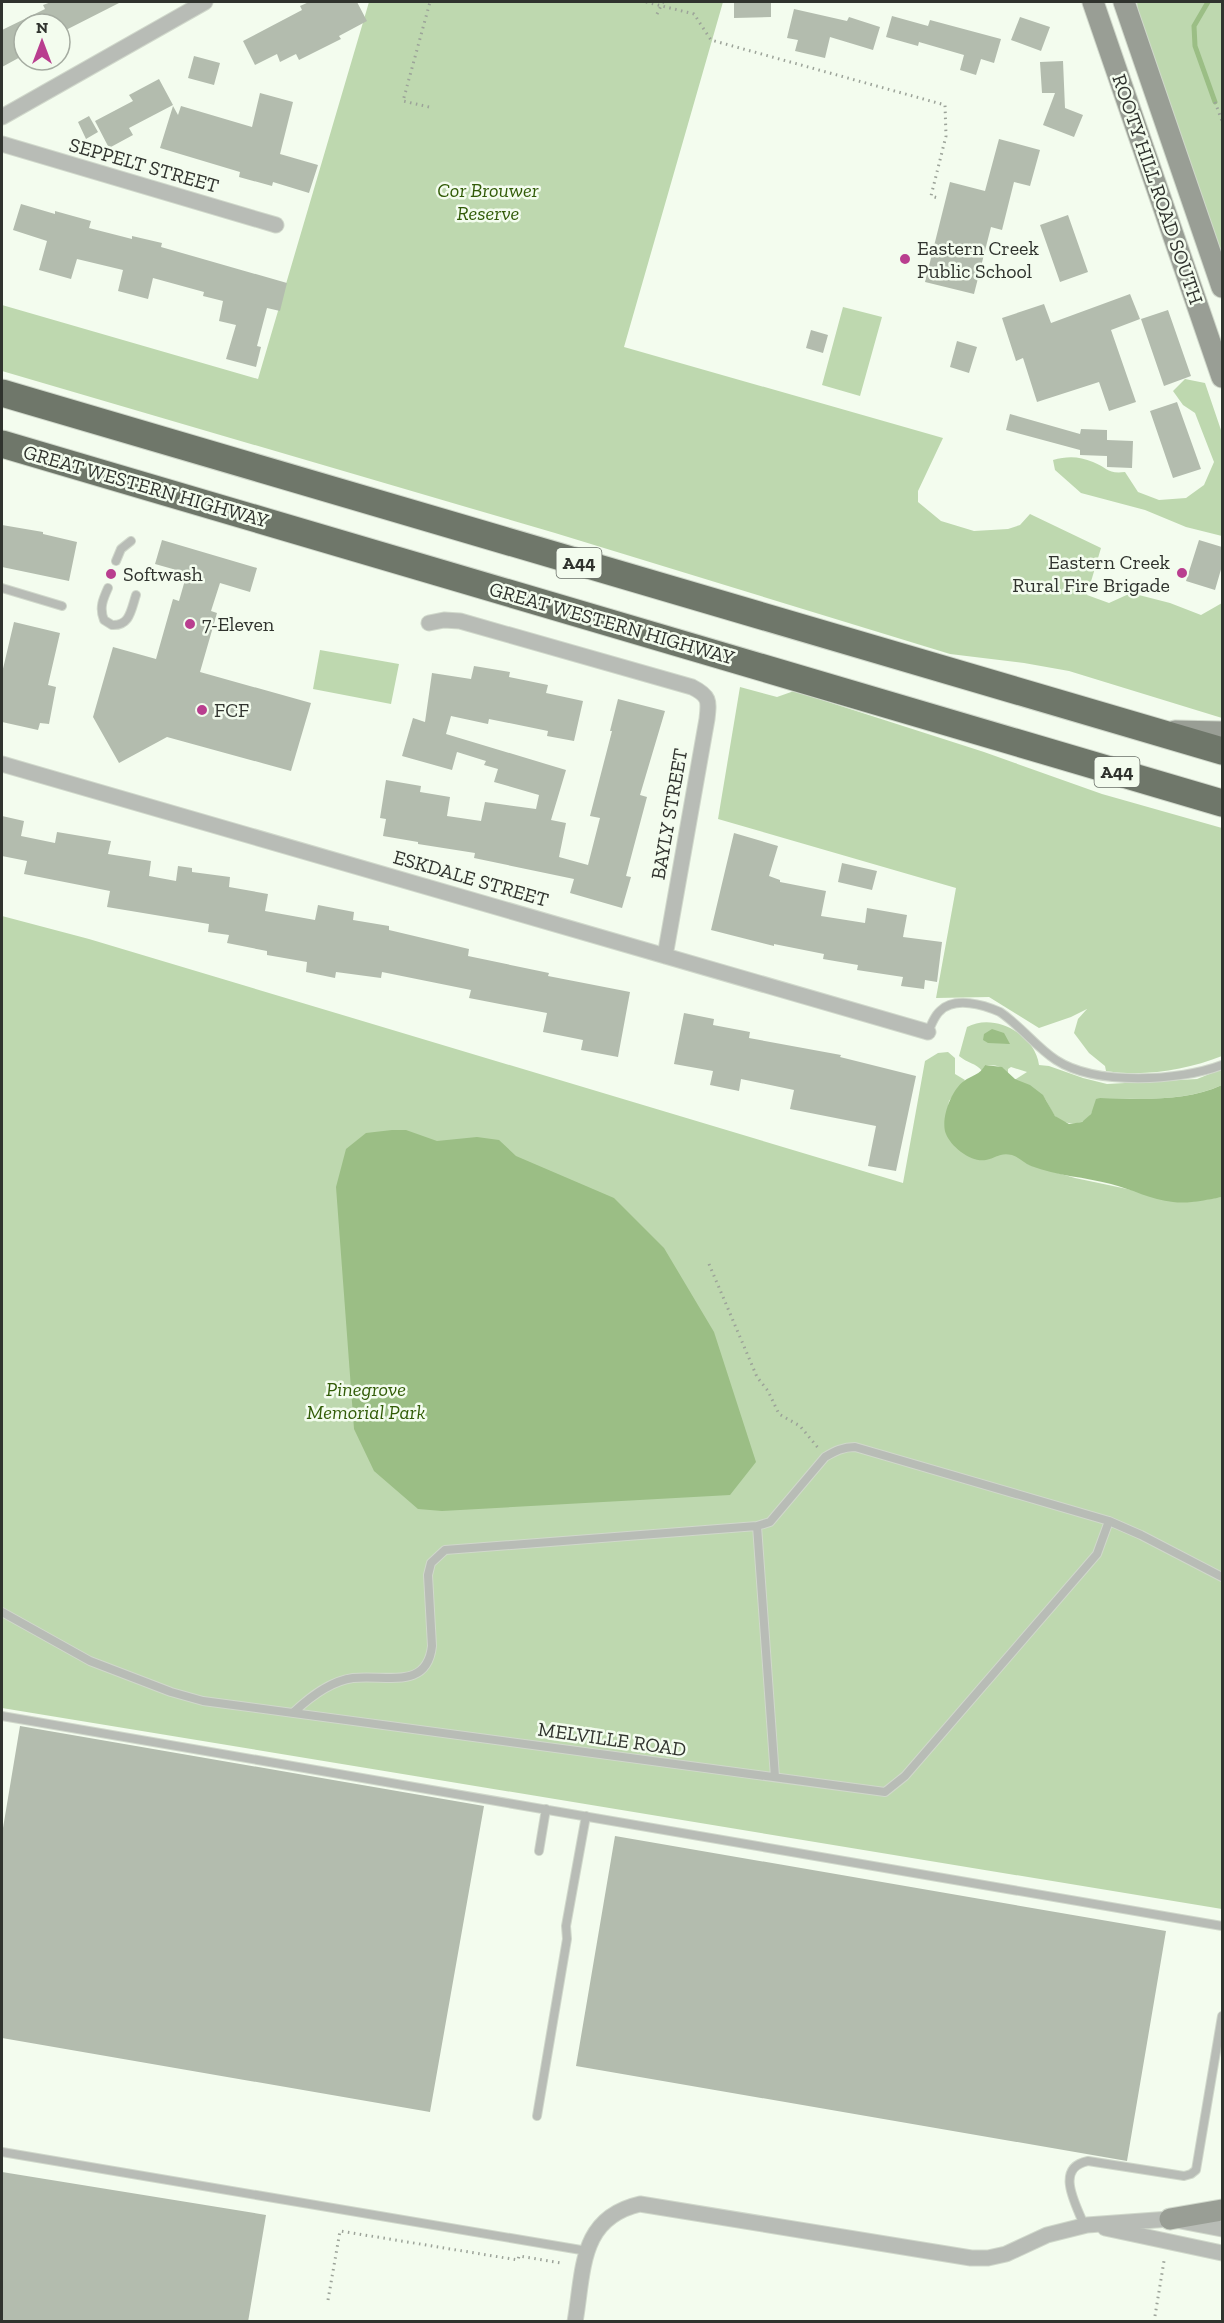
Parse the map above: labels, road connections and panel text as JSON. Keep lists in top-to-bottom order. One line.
{"streets":{"highway":["GREAT WESTERN HIGHWAY","A44"],"main road":["ROOTY HILL ROAD SOUTH"],"street":["SEPPELT STREET","BAYLY STREET","ESKDALE STREET"],"lane":["MELVILLE ROAD"]},"crossings":[["BAYLY STREET","ESKDALE STREET"]],"parks":["Cor Brouwer Reserve","Pinegrove Memorial Park"],"places":["Eastern Creek Public School","Eastern Creek Rural Fire Brigade","Softwash","7-Eleven","FCF"],"north":"top"}
